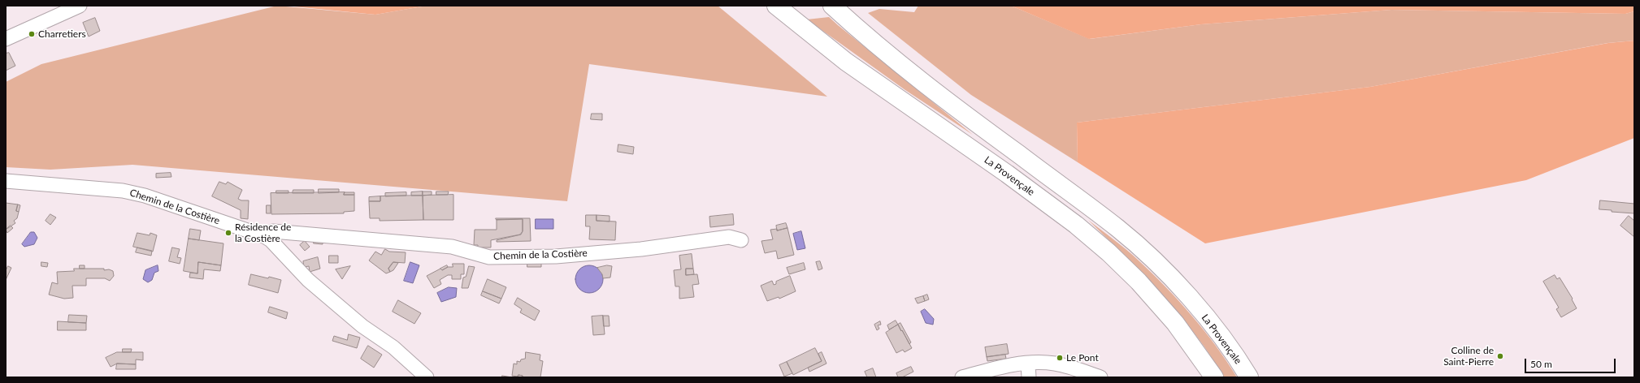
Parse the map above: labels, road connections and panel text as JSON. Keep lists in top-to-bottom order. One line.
{"streets":{"highway":["La Provençale"],"street":["Chemin de la Costière"]},"places":["Charretiers","Résidence de la Costière","Colline de Saint-Pierre","Le Pont"],"scale_bar":"50 m"}
